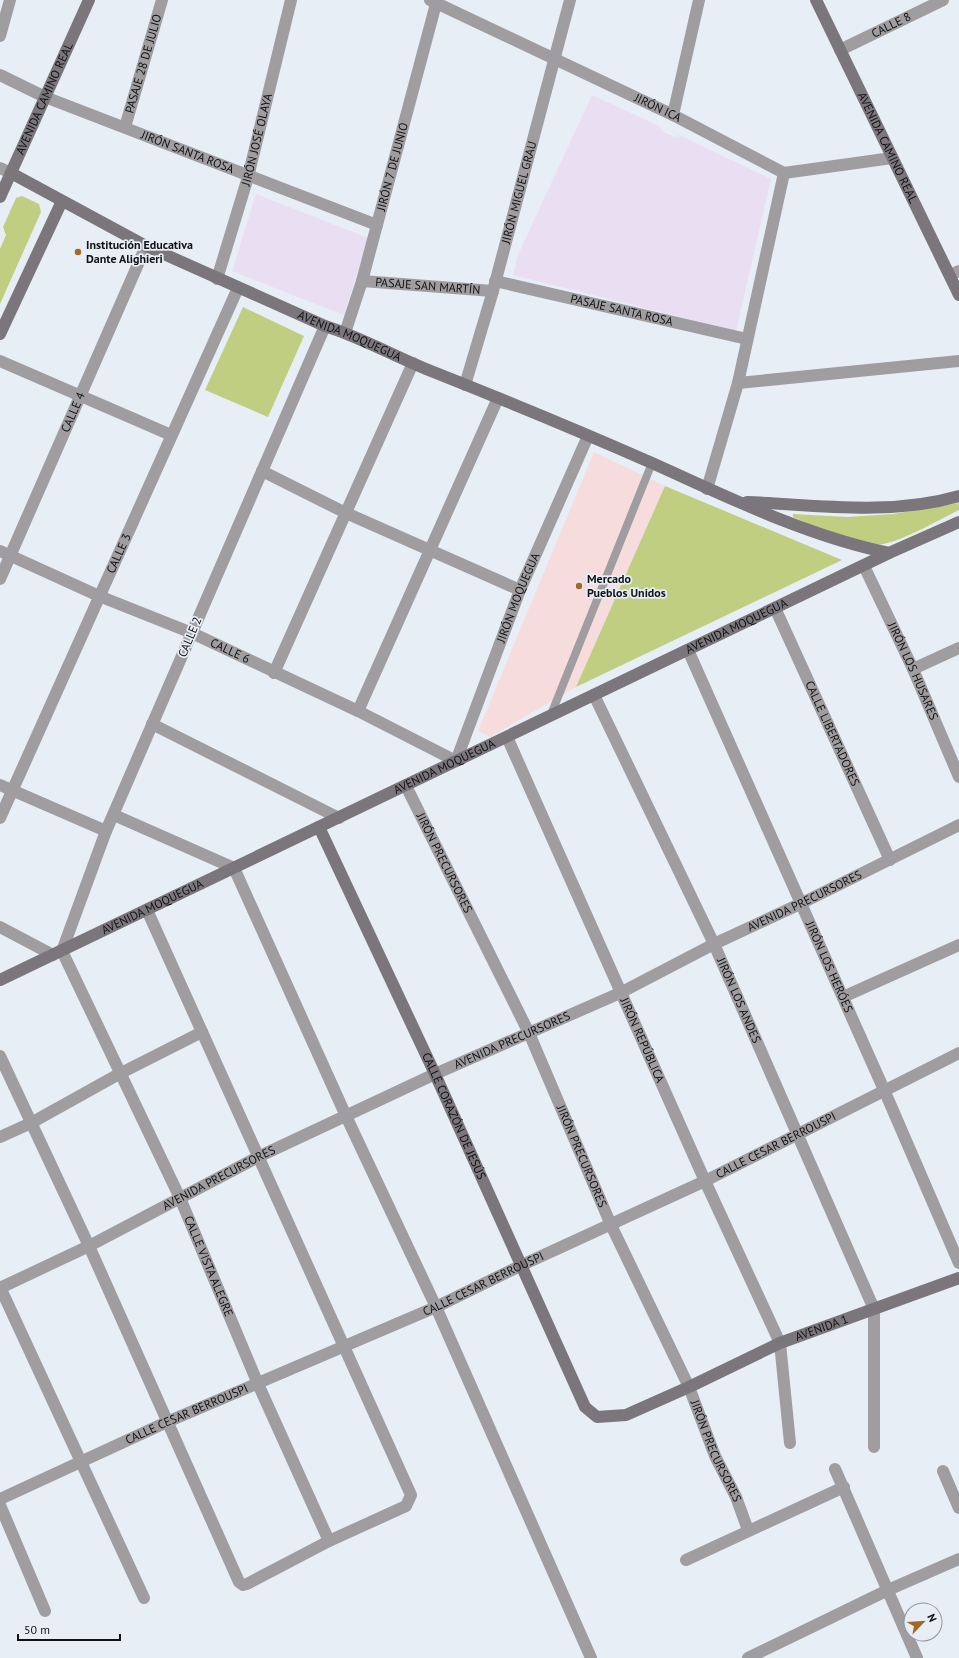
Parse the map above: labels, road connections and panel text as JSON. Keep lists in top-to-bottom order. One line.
{"streets":{"street":["CALLE 8","PASAJE 28 DE JULIO","AVENIDA CAMINO REAL","JIRÓN ICA","JIRÓN JOSÉ OLAYA","JIRÓN SANTA ROSA","JIRÓN 7 DE JUNIO","JIRÓN MIGUEL GRAU","PASAJE SAN MARTÍN","PASAJE SANTA ROSA","AVENIDA MOQUEGUA","CALLE 4","CALLE 3","JIRÓN MOQUEGUA","CALLE 2","CALLE 6","JIRÓN LOS HUSARES","CALLE LIBERTADORES","JIRÓN PRECURSORES","AVENIDA PRECURSORES","JIRÓN LOS HERÓES","JIRÓN LOS ANDES","JIRÓN REPÚBLICA","CALLE CORAZÓN DE JESÚS","CALLE CESAR BERROUSPI","CALLE VISTA ALEGRE","AVENIDA 1"]},"crossings":[["CALLE 8","AVENIDA CAMINO REAL"],["PASAJE 28 DE JULIO","JIRÓN SANTA ROSA"],["AVENIDA CAMINO REAL","JIRÓN SANTA ROSA"],["AVENIDA CAMINO REAL","AVENIDA MOQUEGUA"],["JIRÓN ICA","JIRÓN 7 DE JUNIO"],["JIRÓN ICA","JIRÓN MIGUEL GRAU"],["JIRÓN JOSÉ OLAYA","JIRÓN SANTA ROSA"],["JIRÓN JOSÉ OLAYA","AVENIDA MOQUEGUA"],["JIRÓN SANTA ROSA","JIRÓN 7 DE JUNIO"],["JIRÓN 7 DE JUNIO","PASAJE SAN MARTÍN"],["JIRÓN 7 DE JUNIO","AVENIDA MOQUEGUA"],["JIRÓN MIGUEL GRAU","PASAJE SAN MARTÍN"],["JIRÓN MIGUEL GRAU","PASAJE SANTA ROSA"],["JIRÓN MIGUEL GRAU","AVENIDA MOQUEGUA"],["PASAJE SAN MARTÍN","PASAJE SANTA ROSA"],["AVENIDA MOQUEGUA","CALLE 4"],["AVENIDA MOQUEGUA","CALLE 3"],["AVENIDA MOQUEGUA","JIRÓN MOQUEGUA"],["AVENIDA MOQUEGUA","CALLE 2"],["AVENIDA MOQUEGUA","CALLE 6"],["AVENIDA MOQUEGUA","JIRÓN LOS HUSARES"],["AVENIDA MOQUEGUA","CALLE LIBERTADORES"],["AVENIDA MOQUEGUA","JIRÓN PRECURSORES"],["AVENIDA MOQUEGUA","JIRÓN LOS HERÓES"],["AVENIDA MOQUEGUA","JIRÓN LOS ANDES"],["AVENIDA MOQUEGUA","JIRÓN REPÚBLICA"],["AVENIDA MOQUEGUA","CALLE CORAZÓN DE JESÚS"],["AVENIDA MOQUEGUA","CALLE VISTA ALEGRE"],["CALLE 4","CALLE 6"],["CALLE 3","CALLE 6"],["JIRÓN MOQUEGUA","CALLE 6"],["CALLE 2","CALLE 6"],["CALLE 2","CALLE VISTA ALEGRE"],["CALLE LIBERTADORES","AVENIDA PRECURSORES"],["JIRÓN PRECURSORES","AVENIDA PRECURSORES"],["JIRÓN PRECURSORES","CALLE CESAR BERROUSPI"],["JIRÓN PRECURSORES","AVENIDA 1"],["AVENIDA PRECURSORES","JIRÓN LOS HERÓES"],["AVENIDA PRECURSORES","JIRÓN LOS ANDES"],["AVENIDA PRECURSORES","JIRÓN REPÚBLICA"],["AVENIDA PRECURSORES","CALLE CORAZÓN DE JESÚS"],["AVENIDA PRECURSORES","CALLE VISTA ALEGRE"],["JIRÓN LOS HERÓES","CALLE CESAR BERROUSPI"],["JIRÓN LOS ANDES","CALLE CESAR BERROUSPI"],["JIRÓN LOS ANDES","AVENIDA 1"],["JIRÓN REPÚBLICA","CALLE CESAR BERROUSPI"],["JIRÓN REPÚBLICA","AVENIDA 1"],["CALLE CORAZÓN DE JESÚS","CALLE CESAR BERROUSPI"],["CALLE CORAZÓN DE JESÚS","AVENIDA 1"],["CALLE CESAR BERROUSPI","CALLE VISTA ALEGRE"]],"places":["Institución Educativa Dante Alighieri","Mercado Pueblos Unidos"],"scale_bar":"50 m","north":"top right"}
